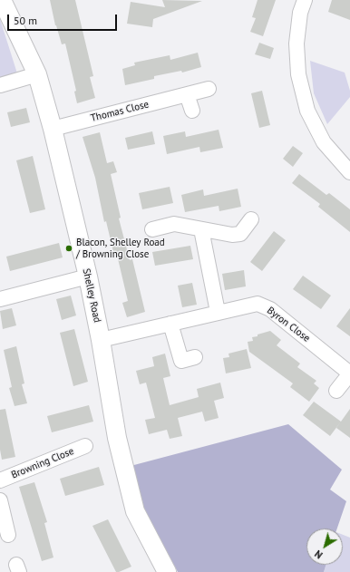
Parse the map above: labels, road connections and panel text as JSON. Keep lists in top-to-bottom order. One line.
{"streets":{"street":["Thomas Close","Shelley Road","Byron Close","Browning Close"]},"crossings":[["Thomas Close","Shelley Road"],["Shelley Road","Byron Close"]],"places":["Blacon, Shelley Road / Browning Close"],"scale_bar":"50 m","north":"bottom left"}
